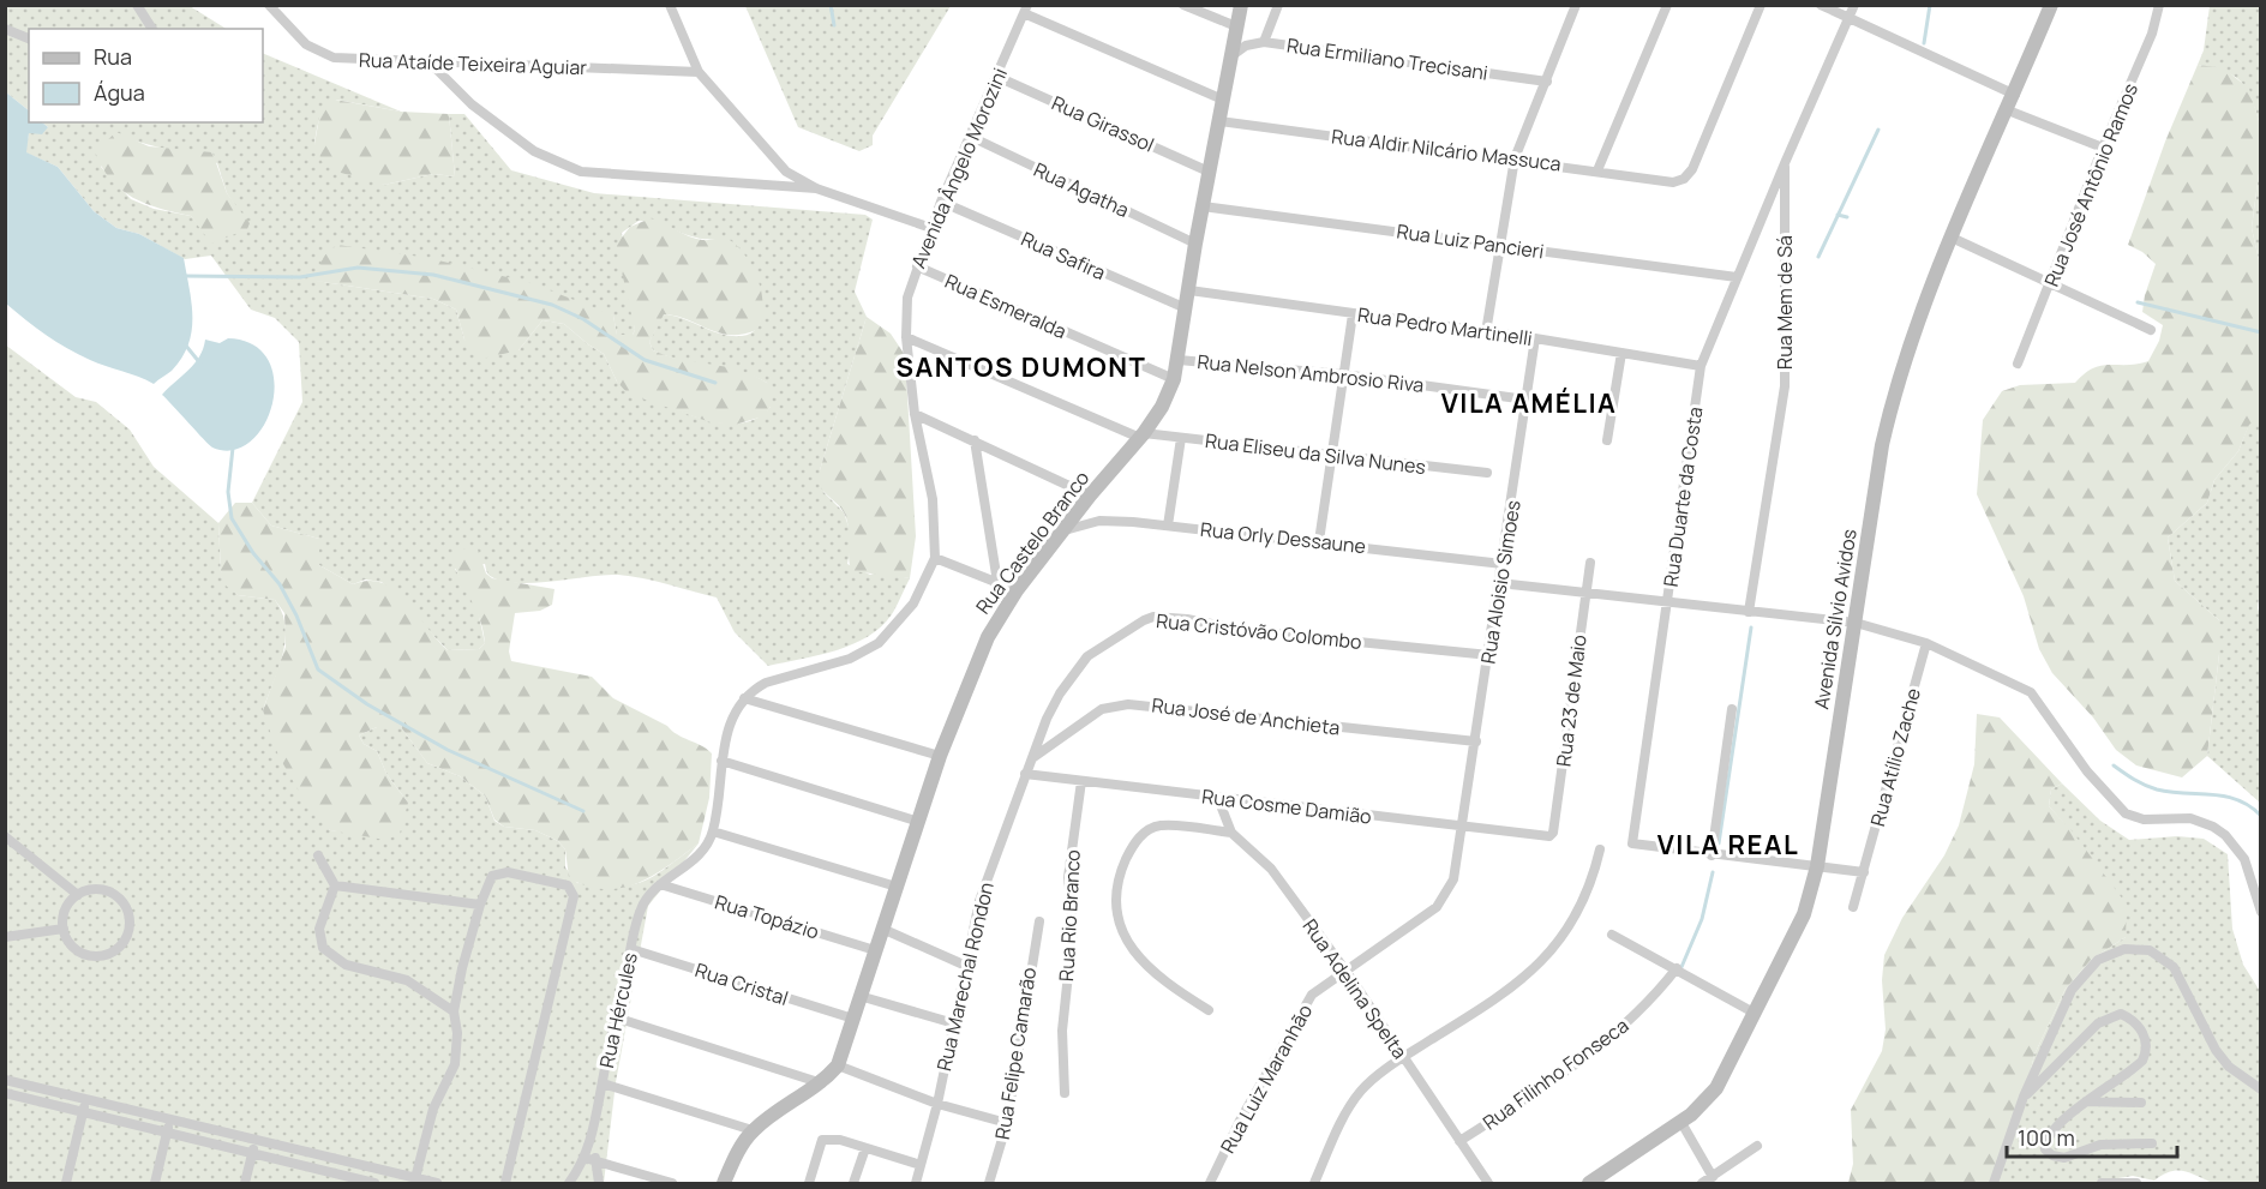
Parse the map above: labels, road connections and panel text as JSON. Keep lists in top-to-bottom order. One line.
{"streets":{"street":["Rua Ermiliano Trecisani","Rua Ataíde Teixeira Aguiar","Rua Girassol","Rua Aldir Nilcário Massuca","Avenida Ângelo Morozini","Rua José Antônio Ramos","Rua Agatha","Rua Luiz Pancieri","Rua Safira","Rua Mem de Sá","Rua Esmeralda","Rua Pedro Martinelli","Rua Nelson Ambrosio Riva","Rua Eliseu da Silva Nunes","Rua Duarte da Costa","Rua Orly Dessaune","Rua Castelo Branco","Rua Aloisio Simoes","Avenida Sílvio Avidos","Rua Cristóvão Colombo","Rua 23 de Maio","Rua José de Anchieta","Rua Atílio Zache","Rua Cosme Damião","Rua Rio Branco","Rua Topázio","Rua Marechal Rondon","Rua Cristal","Rua Adelina Spelta","Rua Hércules","Rua Felipe Camarão","Rua Filinho Fonseca","Rua Luiz Maranhão"]},"crossings":[["Rua Ermiliano Trecisani","Rua Castelo Branco"],["Rua Girassol","Avenida Ângelo Morozini"],["Rua Girassol","Rua Castelo Branco"],["Rua Aldir Nilcário Massuca","Rua Castelo Branco"],["Avenida Ângelo Morozini","Rua Agatha"],["Avenida Ângelo Morozini","Rua Safira"],["Avenida Ângelo Morozini","Rua Esmeralda"],["Avenida Ângelo Morozini","Rua Eliseu da Silva Nunes"],["Rua Agatha","Rua Castelo Branco"],["Rua Luiz Pancieri","Rua Duarte da Costa"],["Rua Luiz Pancieri","Rua Castelo Branco"],["Rua Safira","Rua Castelo Branco"],["Rua Mem de Sá","Rua Duarte da Costa"],["Rua Esmeralda","Rua Castelo Branco"],["Rua Pedro Martinelli","Rua Duarte da Costa"],["Rua Pedro Martinelli","Rua Castelo Branco"],["Rua Pedro Martinelli","Rua Aloisio Simoes"],["Rua Nelson Ambrosio Riva","Rua Castelo Branco"],["Rua Nelson Ambrosio Riva","Rua Aloisio Simoes"],["Rua Eliseu da Silva Nunes","Rua Castelo Branco"],["Rua Orly Dessaune","Rua Castelo Branco"],["Rua Orly Dessaune","Rua Aloisio Simoes"],["Rua Castelo Branco","Rua Topázio"],["Rua Castelo Branco","Rua Cristal"],["Rua Aloisio Simoes","Rua Cristóvão Colombo"],["Rua Aloisio Simoes","Rua José de Anchieta"],["Rua Aloisio Simoes","Rua Cosme Damião"],["Rua Aloisio Simoes","Rua Luiz Maranhão"],["Rua Cristóvão Colombo","Rua José de Anchieta"],["Rua Cristóvão Colombo","Rua Cosme Damião"],["Rua Cristóvão Colombo","Rua Marechal Rondon"],["Rua 23 de Maio","Rua Cosme Damião"],["Rua Cosme Damião","Rua Rio Branco"],["Rua Cosme Damião","Rua Marechal Rondon"],["Rua Cosme Damião","Rua Adelina Spelta"],["Rua Cosme Damião","Rua Luiz Maranhão"],["Rua Topázio","Rua Hércules"],["Rua Cristal","Rua Hércules"],["Rua Adelina Spelta","Rua Filinho Fonseca"],["Rua Adelina Spelta","Rua Luiz Maranhão"]],"districts":["SANTOS DUMONT","VILA AMÉLIA","VILA REAL"],"legend":["Rua","Água"],"scale_bar":"100 m"}
